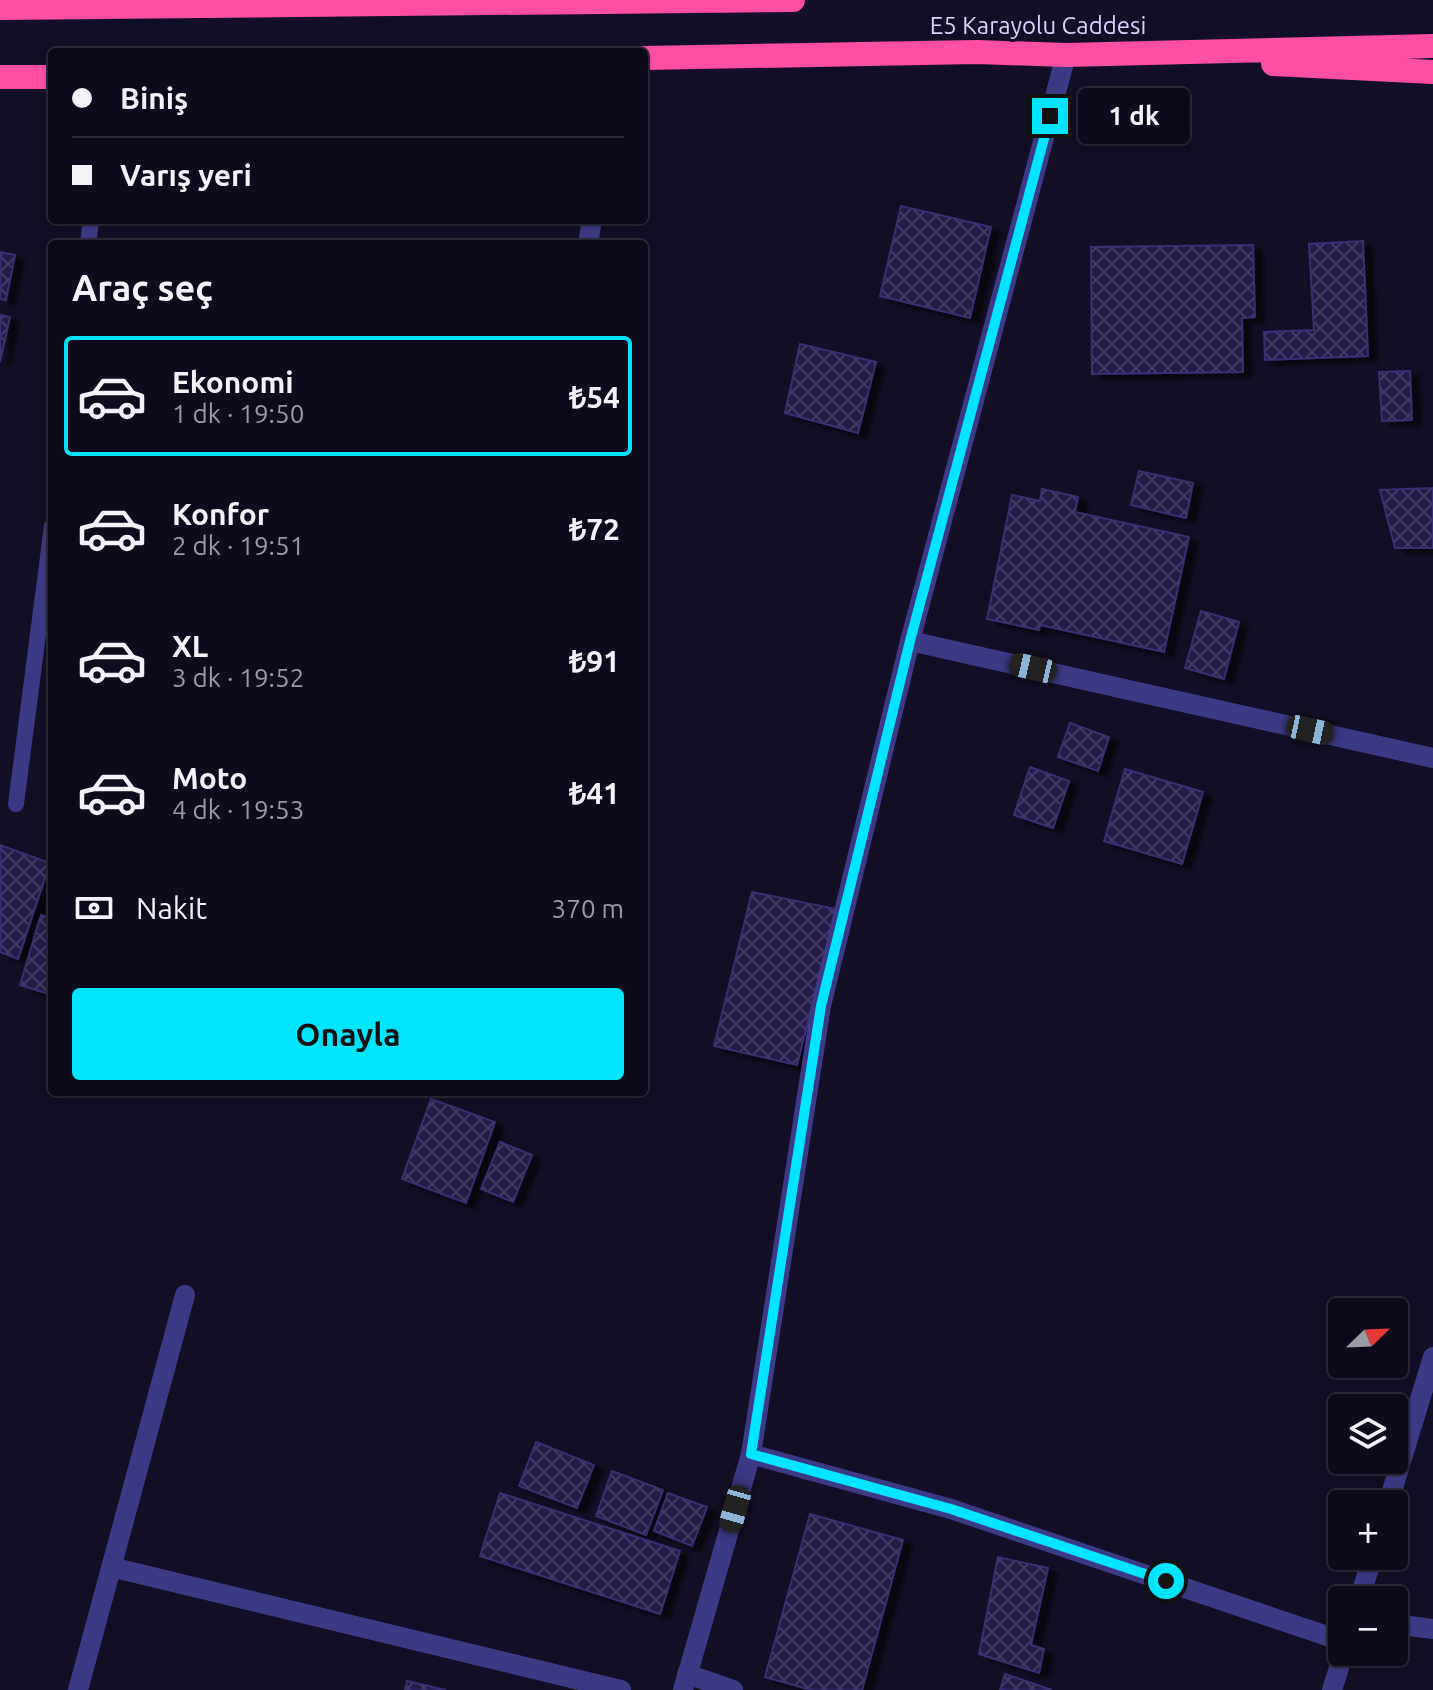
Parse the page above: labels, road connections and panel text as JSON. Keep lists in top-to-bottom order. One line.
{"streets":{"highway":["E5 Karayolu Caddesi"]},"north":"top right","page":{"banner":["Biniş","Varış yeri"],"bubble":"1 dk","heading":"Araç seç","list":[{"name":"Ekonomi","note":"1 dk · 19:50","value":"₺54"},{"name":"Konfor","note":"2 dk · 19:51","value":"₺72"},{"name":"XL","note":"3 dk · 19:52","value":"₺91"},{"name":"Moto","note":"4 dk · 19:53","value":"₺41"}],"pay":["Nakit","370 m"],"buttons":"Onayla","map_buttons":["+","−"]}}
